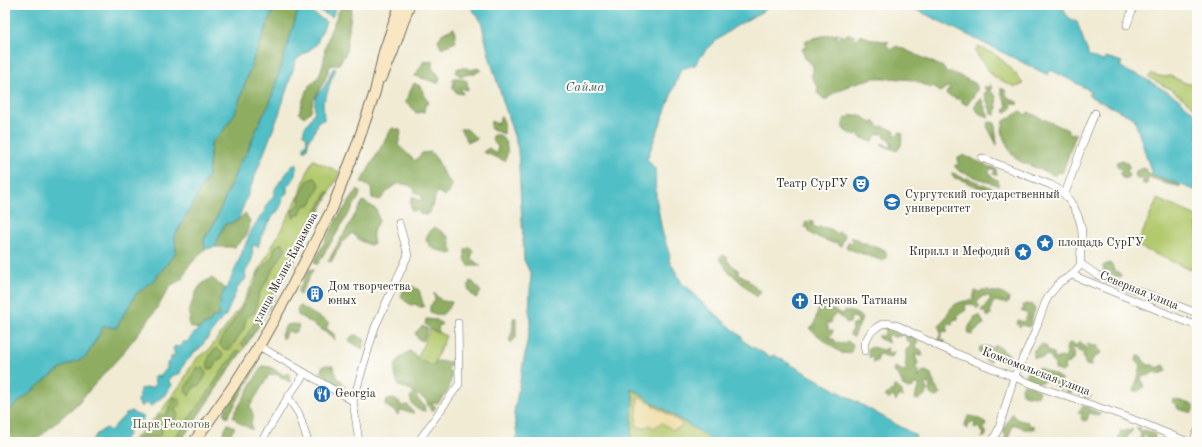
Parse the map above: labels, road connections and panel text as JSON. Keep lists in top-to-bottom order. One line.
{"streets":{"main road":["улица Мелик-Карамова"],"street":["Северная улица","Комсомольская улица"]},"water":["Сайма"],"parks":["Парк Геологов"],"places":{"theatre":["Театр СурГУ"],"school or university":["Сургутский государственный университет"],"place":["площадь СурГУ","Кирилл и Мефодий"],"building":["Дом творчества юных"],"church":["Церковь Татианы"],"restaurant":["Georgia"]}}
